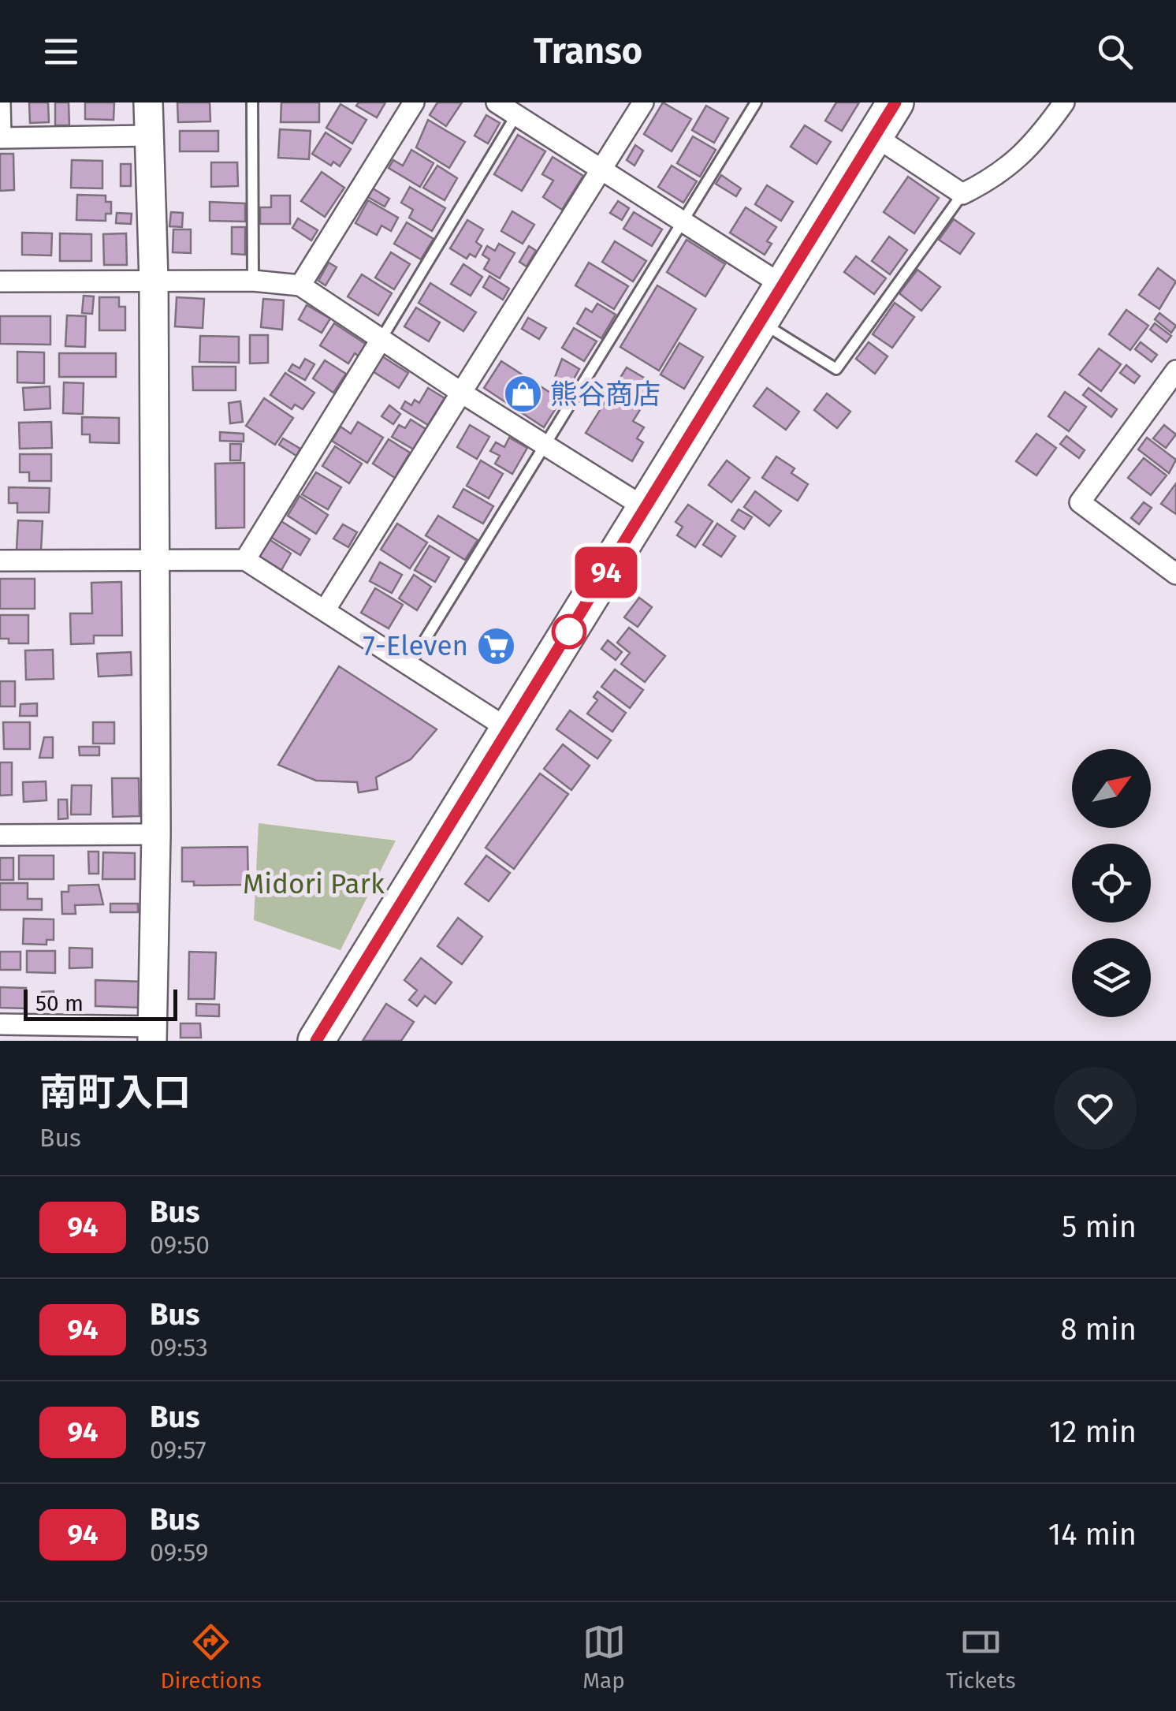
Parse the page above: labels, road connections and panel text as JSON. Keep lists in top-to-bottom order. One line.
{"parks":["Midori Park"],"places":{"shop":["熊谷商店"],"supermarket":["7-Eleven"]},"lines":["bus line 94"],"scale_bar":"50 m","north":"top right","page":{"header":"Transo","on_map":"94","scale":"50 m","heading":["南町入口","Bus"],"list":[{"mark":"94","name":"Bus","note":"09:50","value":"5 min"},{"mark":"94","name":"Bus","note":"09:53","value":"8 min"},{"mark":"94","name":"Bus","note":"09:57","value":"12 min"},{"mark":"94","name":"Bus","note":"09:59","value":"14 min"}],"tabs":["Directions","Map","Tickets"]}}
